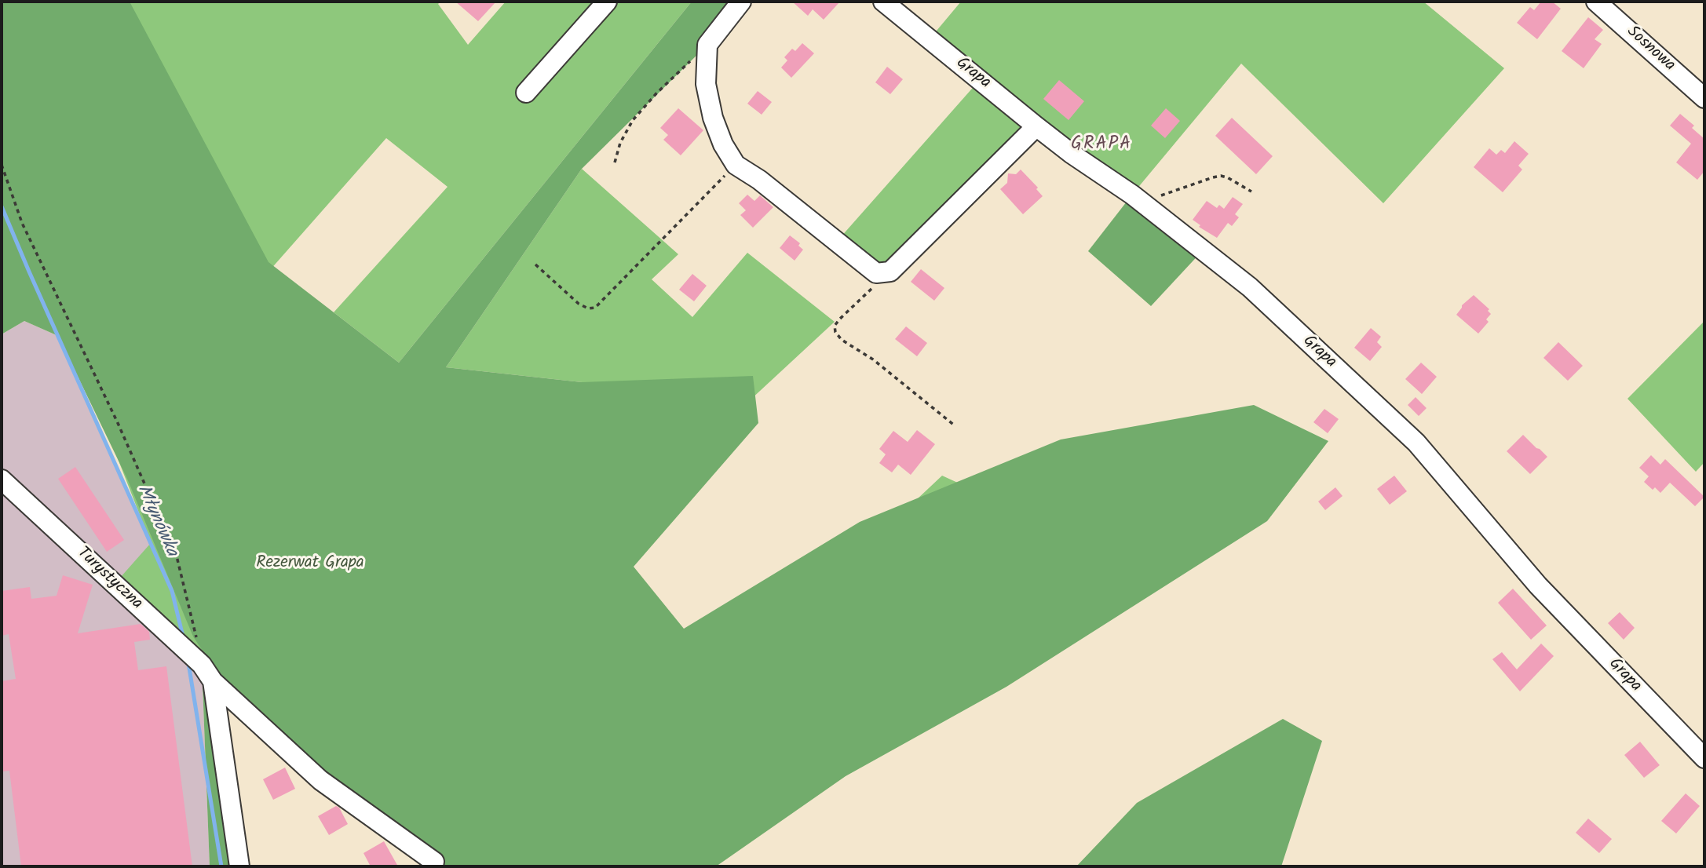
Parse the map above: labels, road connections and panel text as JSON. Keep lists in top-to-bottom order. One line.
{"streets":{"street":["Sosnowa","Grapa","Turystyczna"]},"districts":["GRAPA"],"water":["Młynówka"],"parks":["Rezerwat Grapa"]}
